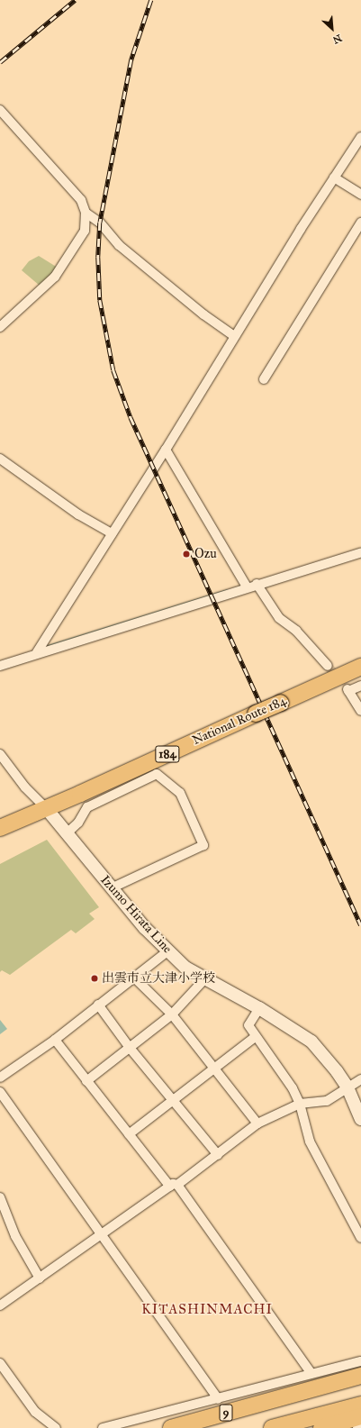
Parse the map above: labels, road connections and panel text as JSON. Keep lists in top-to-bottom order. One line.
{"streets":{"highway":["National Route 184","184","9"],"main road":["Izumo Hirata Line"]},"crossings":[["National Route 184","Izumo Hirata Line"]],"districts":["KITASHINMACHI"],"places":["Ozu","出雲市立大津小学校"],"north":"bottom right"}
